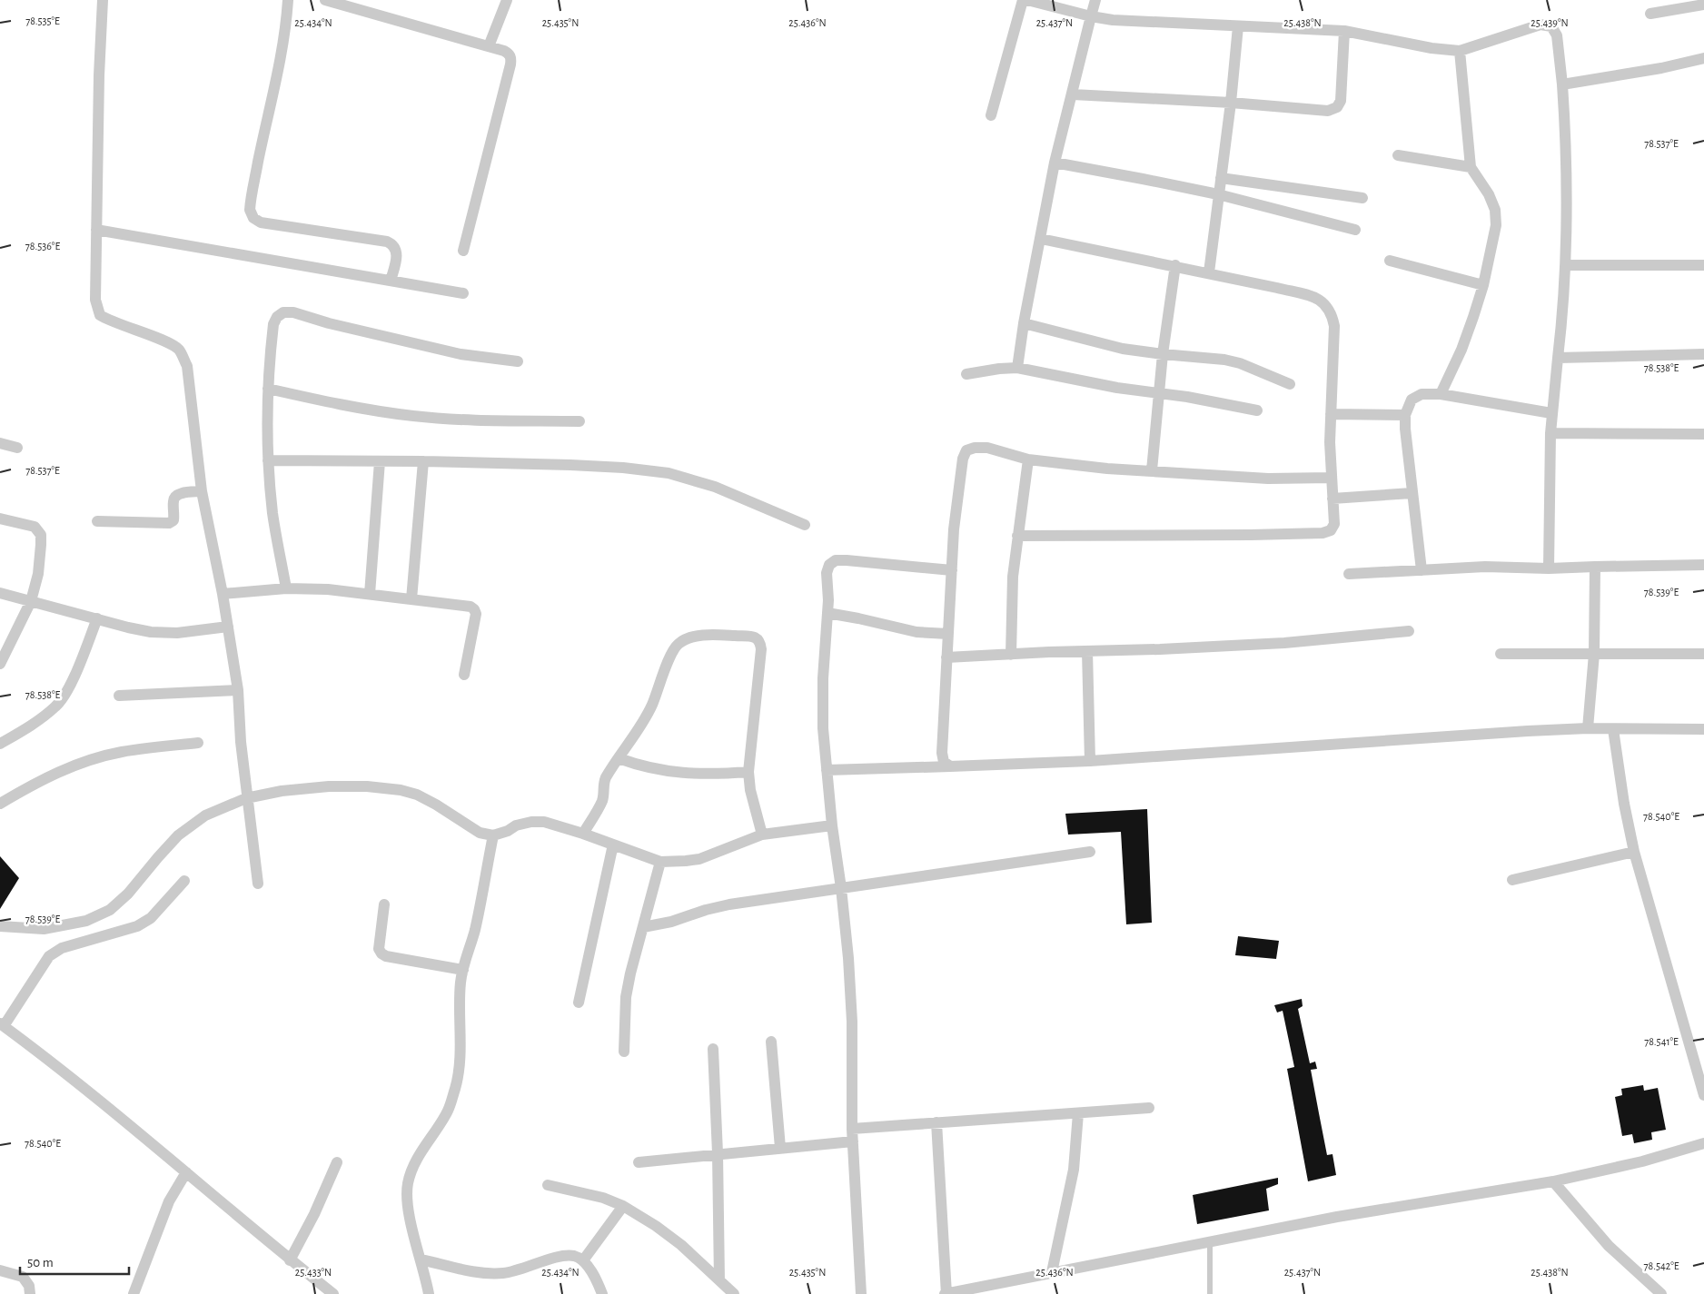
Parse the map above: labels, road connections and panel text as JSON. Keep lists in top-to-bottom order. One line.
{"scale_bar":"50 m","coordinates":["78.535°E","25.434°N","25.435°N","25.436°N","25.437°N","25.438°N","25.439°N","78.537°E","78.536°E","78.538°E","78.539°E","78.540°E","78.541°E","78.542°E","25.433°N"]}
